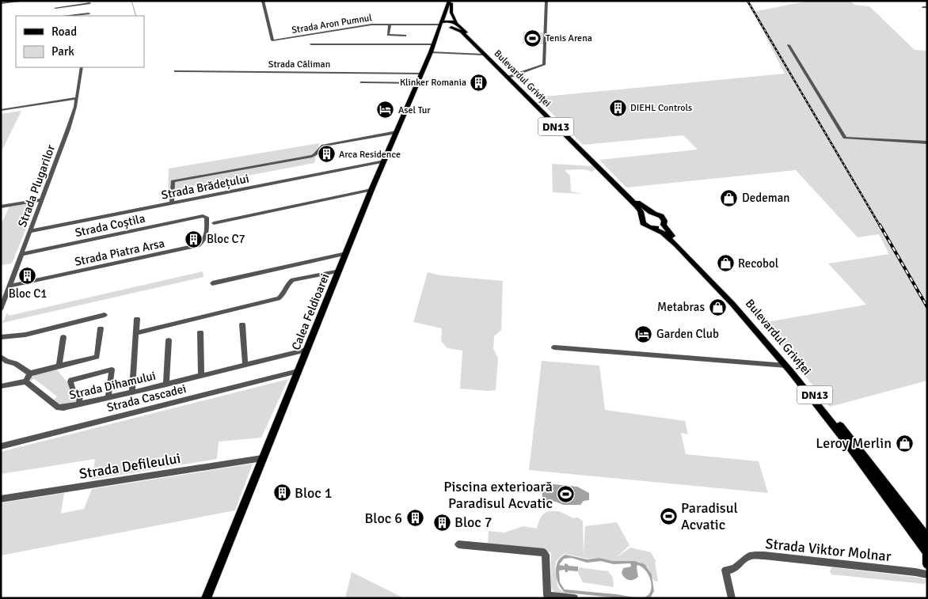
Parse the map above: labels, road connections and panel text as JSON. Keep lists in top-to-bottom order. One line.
{"streets":{"main road":["Bulevardul Griviței","DN13","Calea Feldioarei"],"street":["Strada Aron Pumnul","Strada Căliman","Strada Plugarilor","Strada Brădețului","Strada Coștila","Strada Piatra Arsa","Strada Dihamului","Strada Cascadei","Strada Defileului","Strada Viktor Molnar"]},"crossings":[["Strada Aron Pumnul","DN13"],["Strada Aron Pumnul","Calea Feldioarei"],["Strada Căliman","Calea Feldioarei"],["Bulevardul Griviței","DN13"],["DN13","Calea Feldioarei"],["Strada Plugarilor","Strada Brădețului"],["Strada Plugarilor","Strada Coștila"],["Strada Plugarilor","Strada Piatra Arsa"],["Strada Brădețului","Calea Feldioarei"],["Strada Coștila","Strada Piatra Arsa"],["Calea Feldioarei","Strada Dihamului"],["Calea Feldioarei","Strada Cascadei"],["Calea Feldioarei","Strada Defileului"]],"places":{"sports":["Tenis Arena","Piscina exterioară Paradisul Acvatic","Paradisul Acvatic"],"building":["Klinker Romania","DIEHL Controls","Arca Residence","Bloc C7","Bloc C1","Bloc 1","Bloc 6","Bloc 7"],"hotel":["Asel Tur","Garden Club"],"shop":["Dedeman","Recobol","Metabras","Leroy Merlin"]},"legend":["Road","Park"]}
